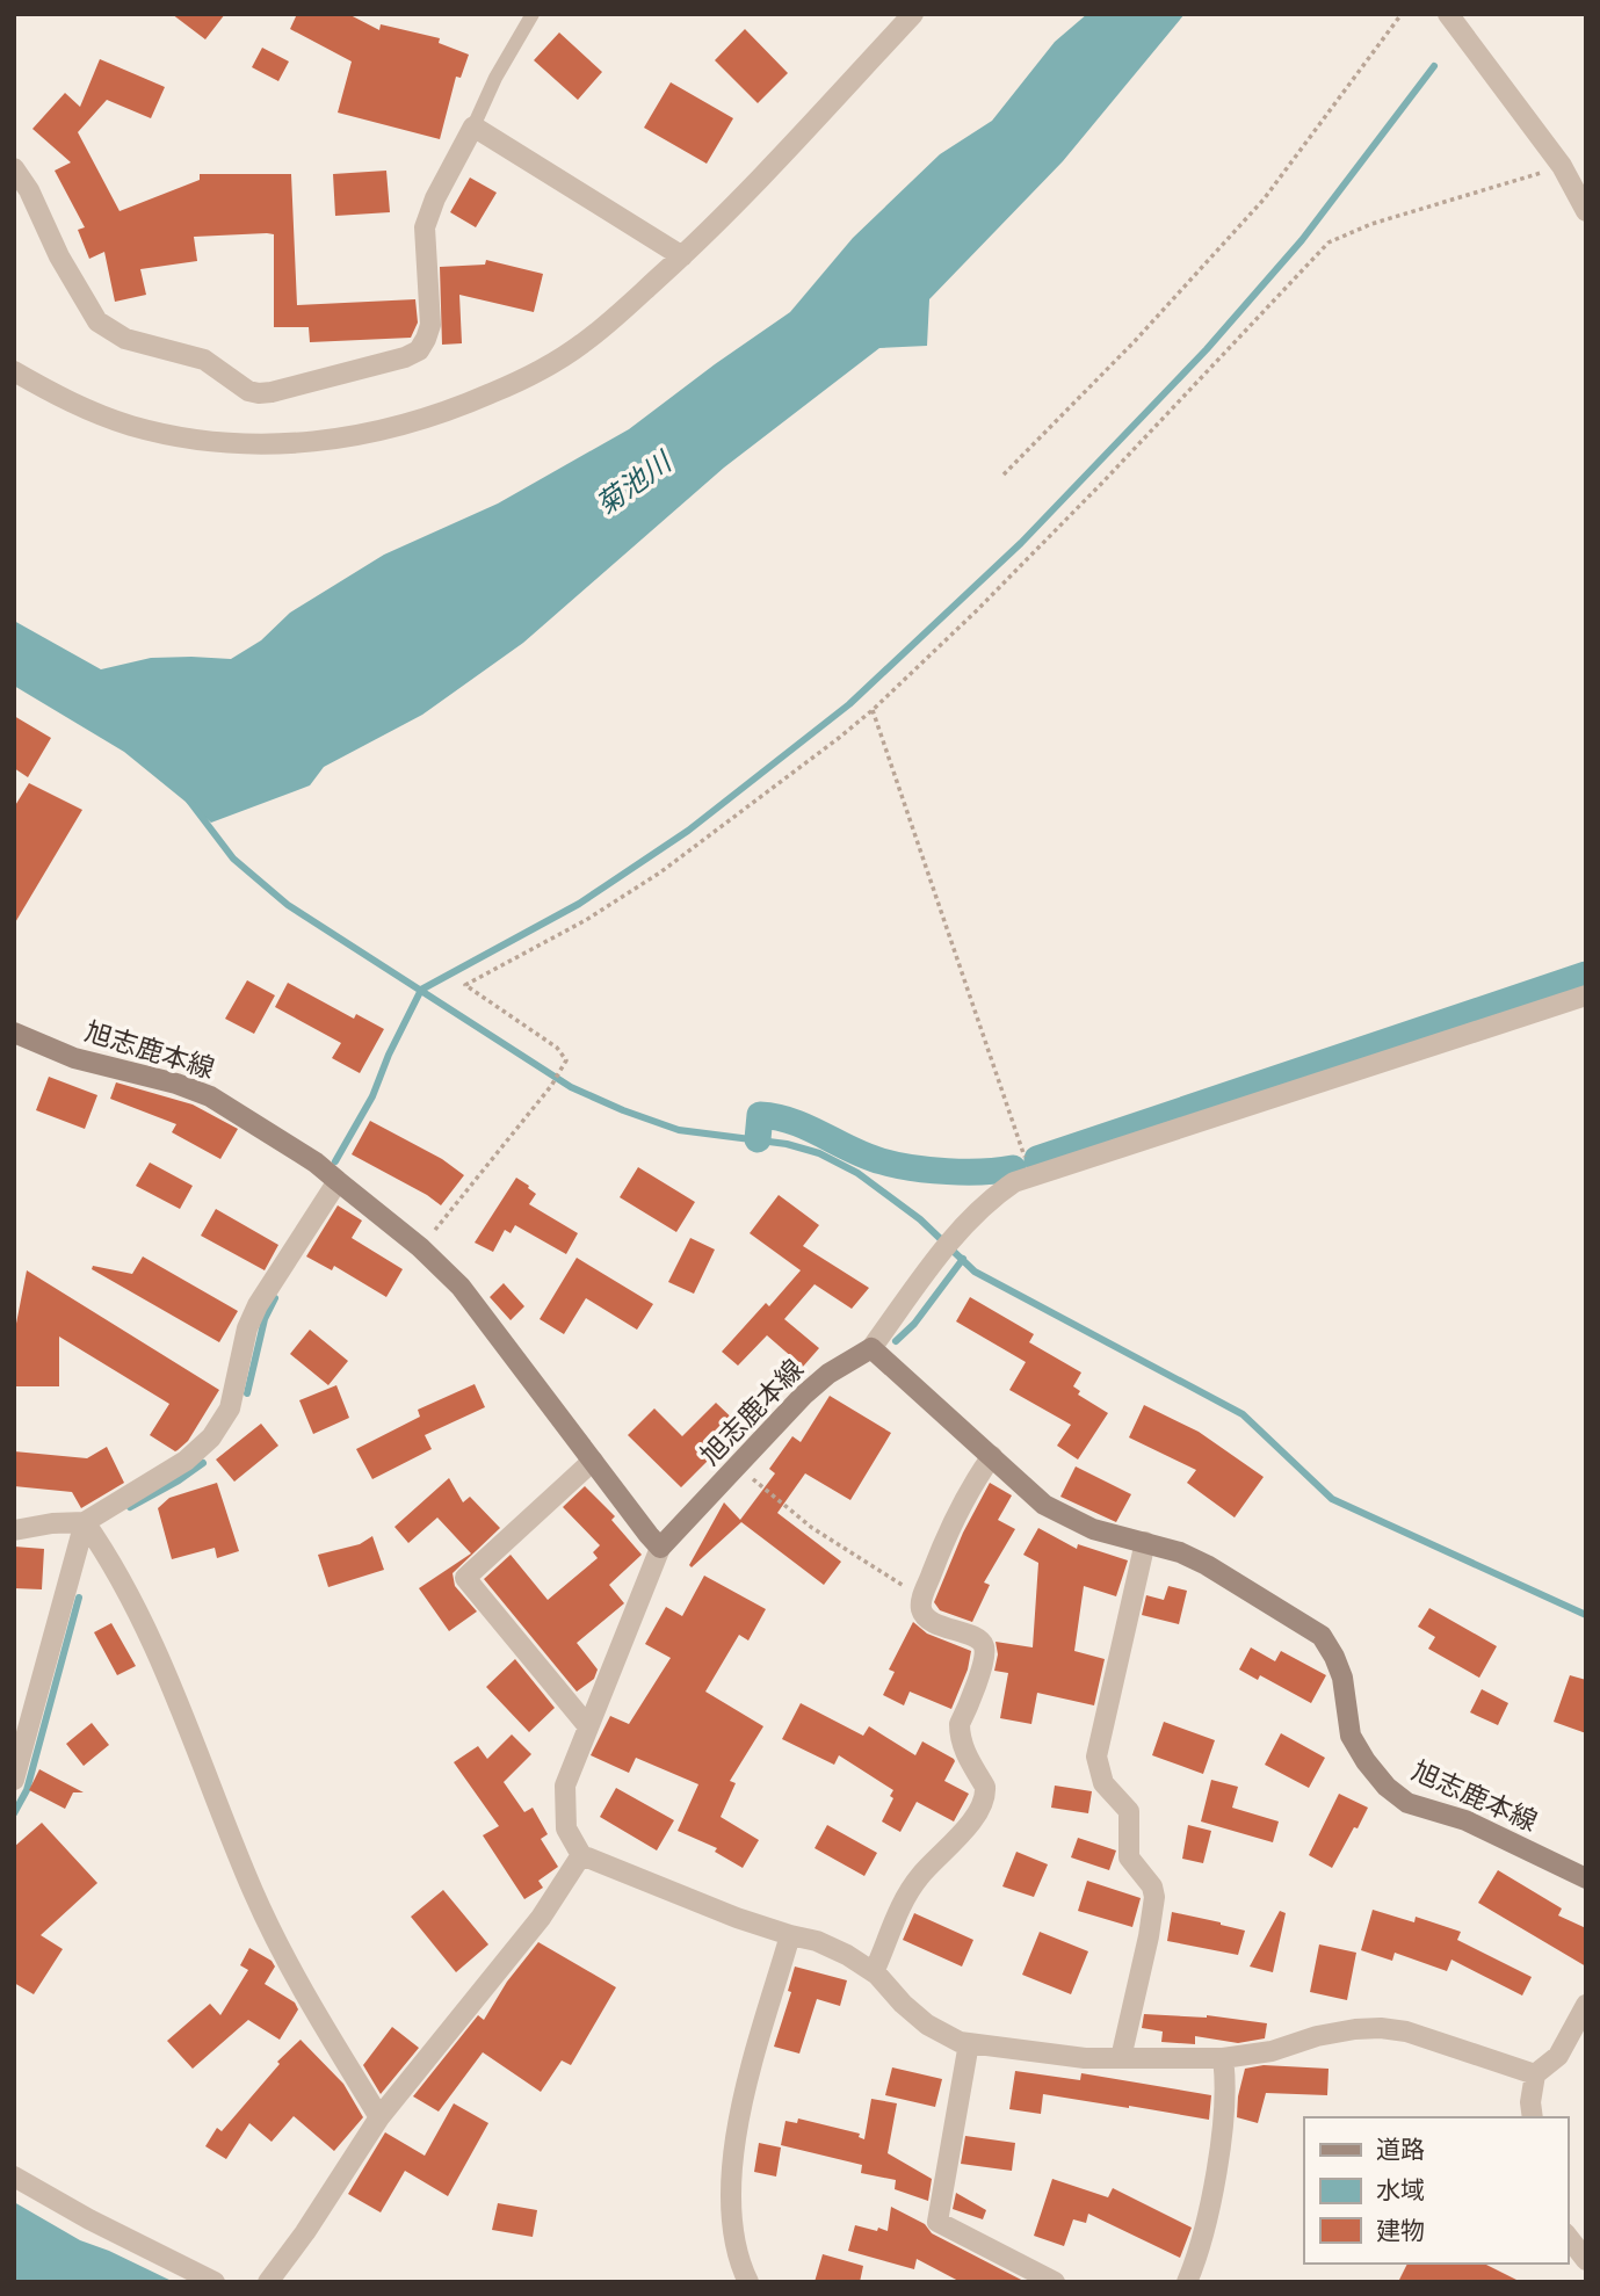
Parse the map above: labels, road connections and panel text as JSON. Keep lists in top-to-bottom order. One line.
{"streets":{"main road":["旭志鹿本線"]},"water":["菊池川"],"legend":["道路","水域","建物"]}
